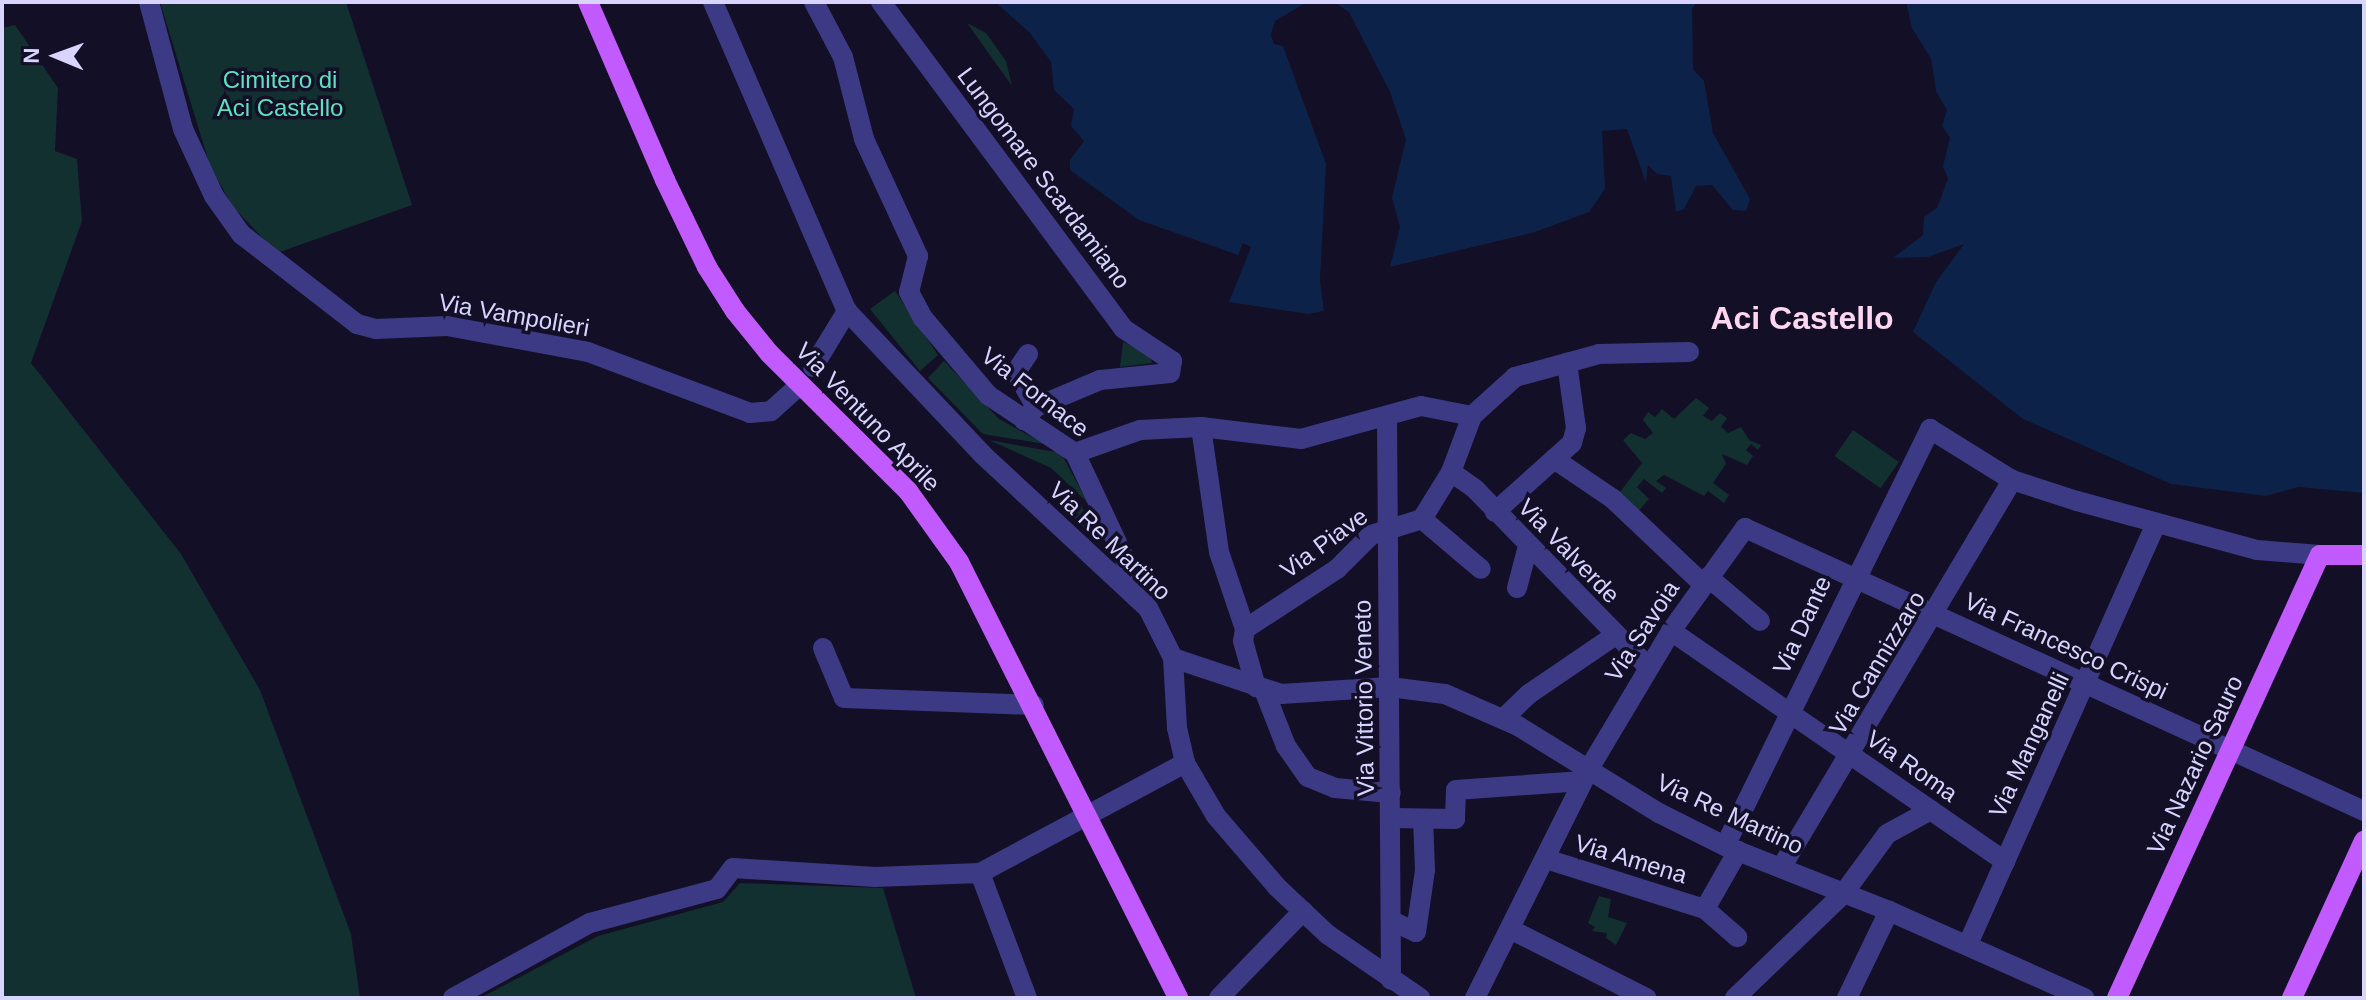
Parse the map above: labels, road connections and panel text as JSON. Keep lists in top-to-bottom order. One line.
{"streets":{"main road":["Via Ventuno Aprile","Via Nazario Sauro"],"street":["Lungomare Scardamiano","Via Vampolieri","Via Fornace","Via Re Martino","Via Piave","Via Valverde","Via Dante","Via Savoia","Via Francesco Crispi","Via Cannizzaro","Via Vittorio Veneto","Via Manganelli","Via Roma","Via Amena"]},"crossings":[["Lungomare Scardamiano","Via Fornace"],["Via Vampolieri","Via Ventuno Aprile"],["Via Fornace","Via Re Martino"],["Via Re Martino","Via Dante"],["Via Re Martino","Via Savoia"],["Via Re Martino","Via Cannizzaro"],["Via Re Martino","Via Vittorio Veneto"],["Via Re Martino","Via Manganelli"],["Via Piave","Via Vittorio Veneto"],["Via Valverde","Via Savoia"],["Via Dante","Via Francesco Crispi"],["Via Dante","Via Cannizzaro"],["Via Dante","Via Roma"],["Via Dante","Via Amena"],["Via Savoia","Via Francesco Crispi"],["Via Savoia","Via Roma"],["Via Savoia","Via Amena"],["Via Francesco Crispi","Via Cannizzaro"],["Via Francesco Crispi","Via Manganelli"],["Via Francesco Crispi","Via Nazario Sauro"],["Via Cannizzaro","Via Roma"],["Via Manganelli","Via Roma"]],"districts":["Aci Castello"],"parks":["Cimitero di Aci Castello"],"north":"left"}
